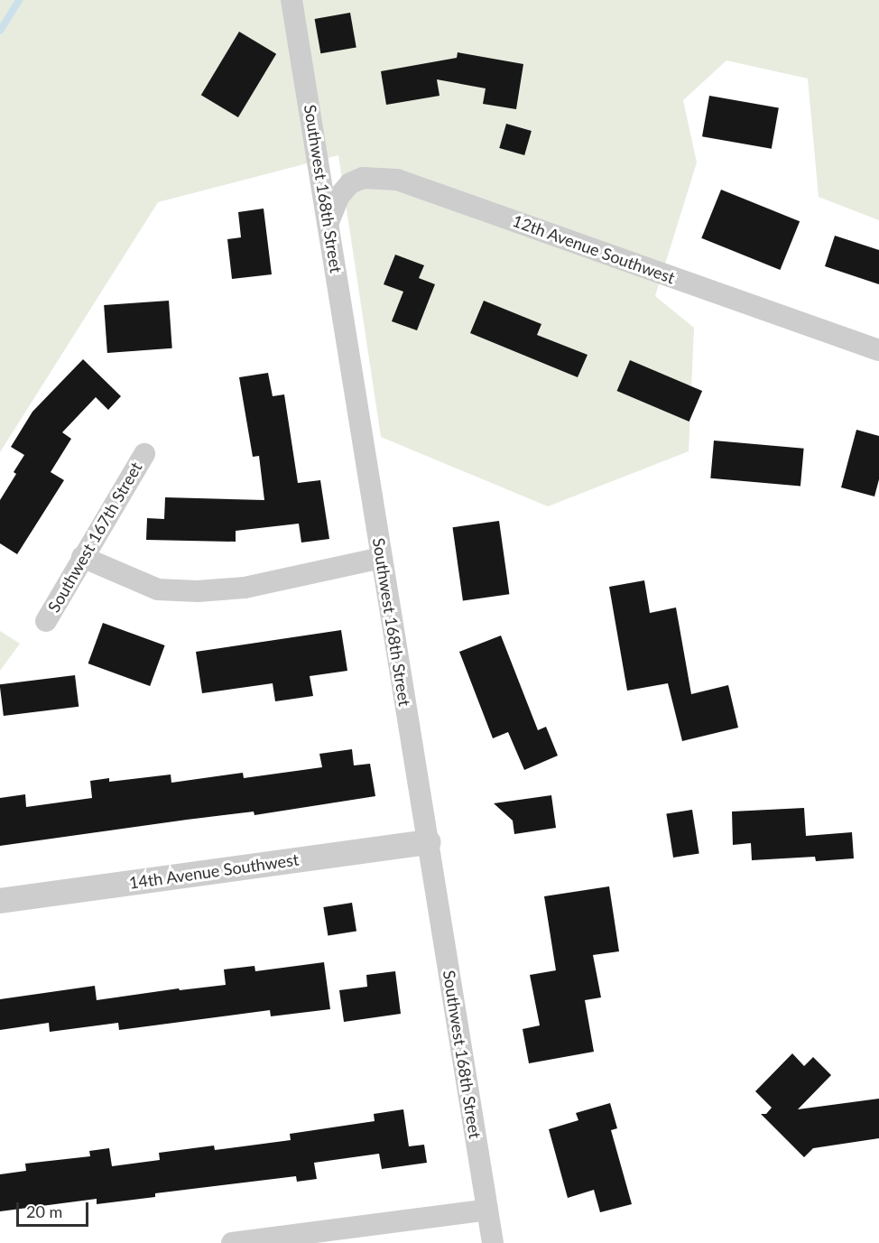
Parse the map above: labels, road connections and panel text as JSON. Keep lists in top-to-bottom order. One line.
{"streets":{"street":["Southwest 168th Street","12th Avenue Southwest","Southwest 167th Street","14th Avenue Southwest"]},"crossings":[["Southwest 168th Street","12th Avenue Southwest"],["Southwest 168th Street","14th Avenue Southwest"]],"scale_bar":"20 m"}
